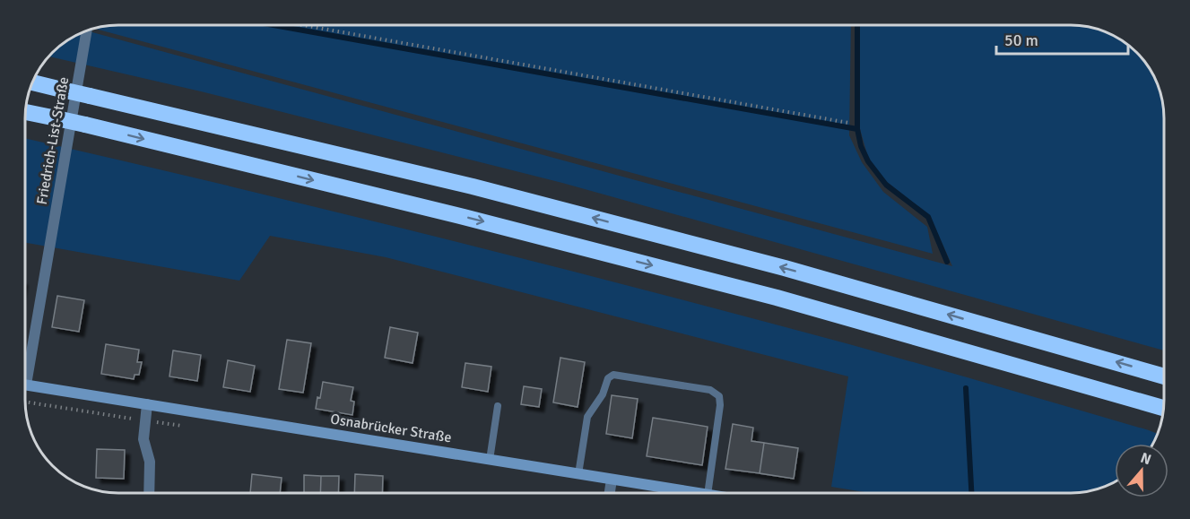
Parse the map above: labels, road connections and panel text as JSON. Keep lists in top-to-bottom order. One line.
{"streets":{"main road":["Osnabrücker Straße"],"street":["Friedrich-List-Straße"]},"scale_bar":"50 m","north":"top"}
